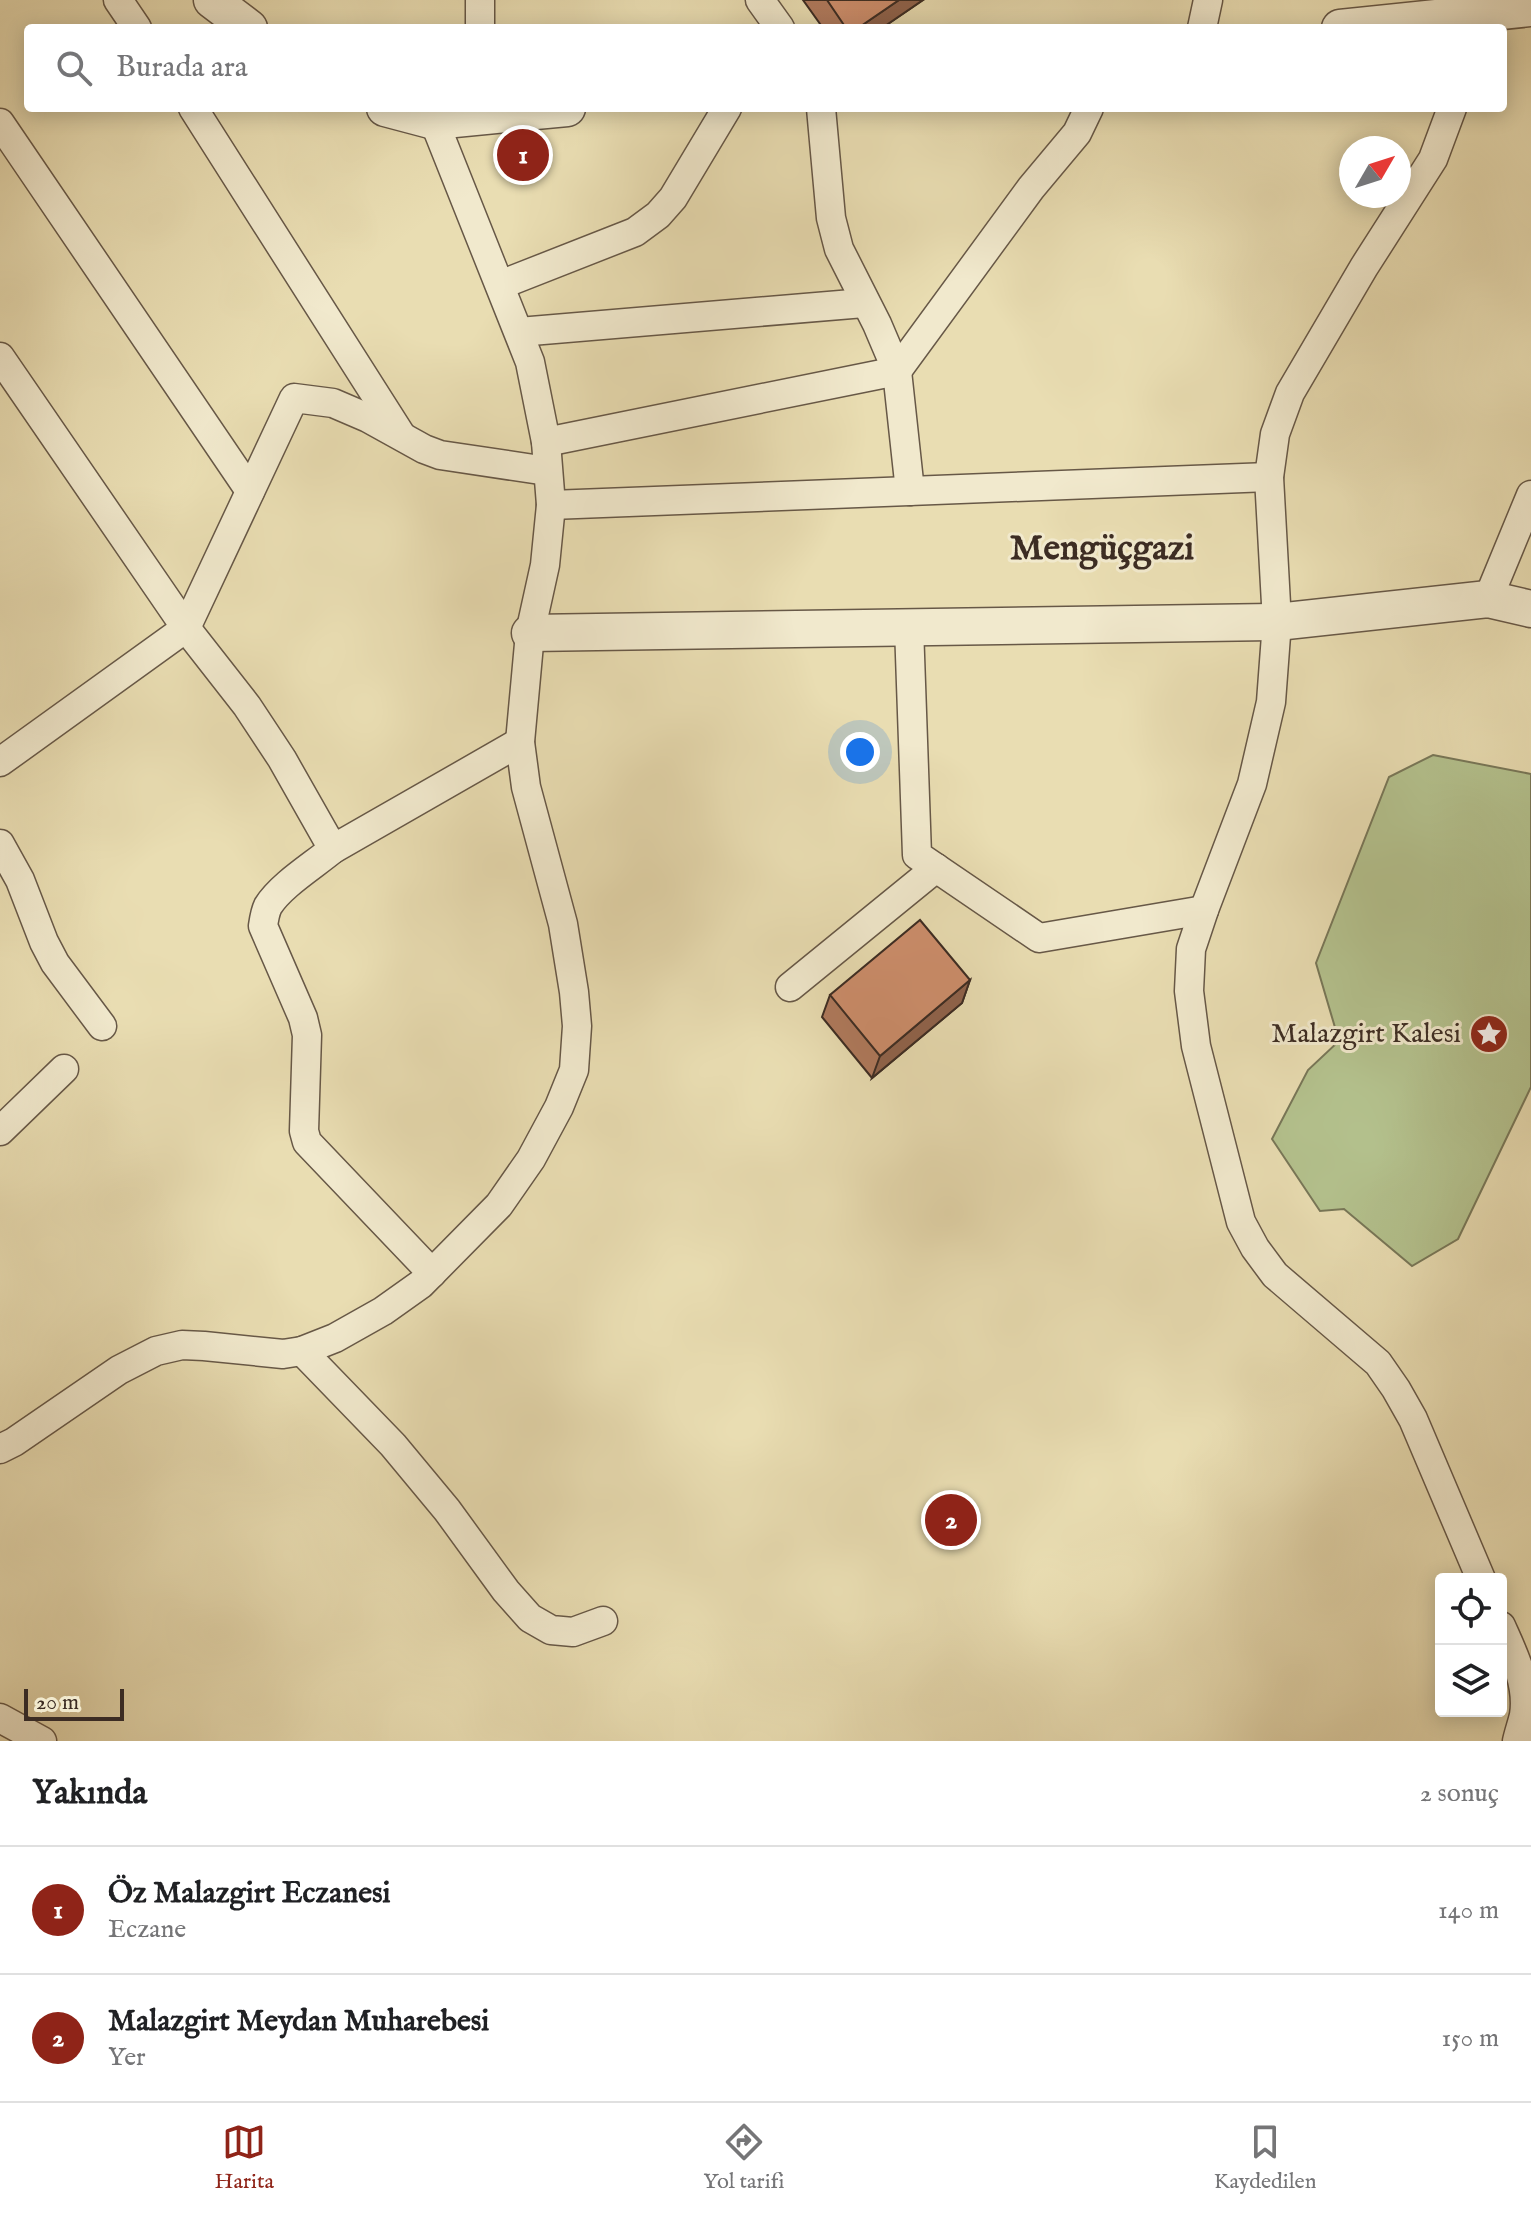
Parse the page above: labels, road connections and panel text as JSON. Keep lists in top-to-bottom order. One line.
{"districts":["Mengüçgazi"],"places":{"place":["Malazgirt Kalesi"]},"scale_bar":"20 m","north":"top right","page":{"search":"Burada ara","pins":["1","2"],"scale":"20 m","heading":["Yakında","2 sonuç"],"list":[{"mark":"1","name":"Öz Malazgirt Eczanesi","note":"Eczane","value":"140 m"},{"mark":"2","name":"Malazgirt Meydan Muharebesi","note":"Yer","value":"150 m"}],"nav":["Harita","Yol tarifi","Kaydedilen"]}}
